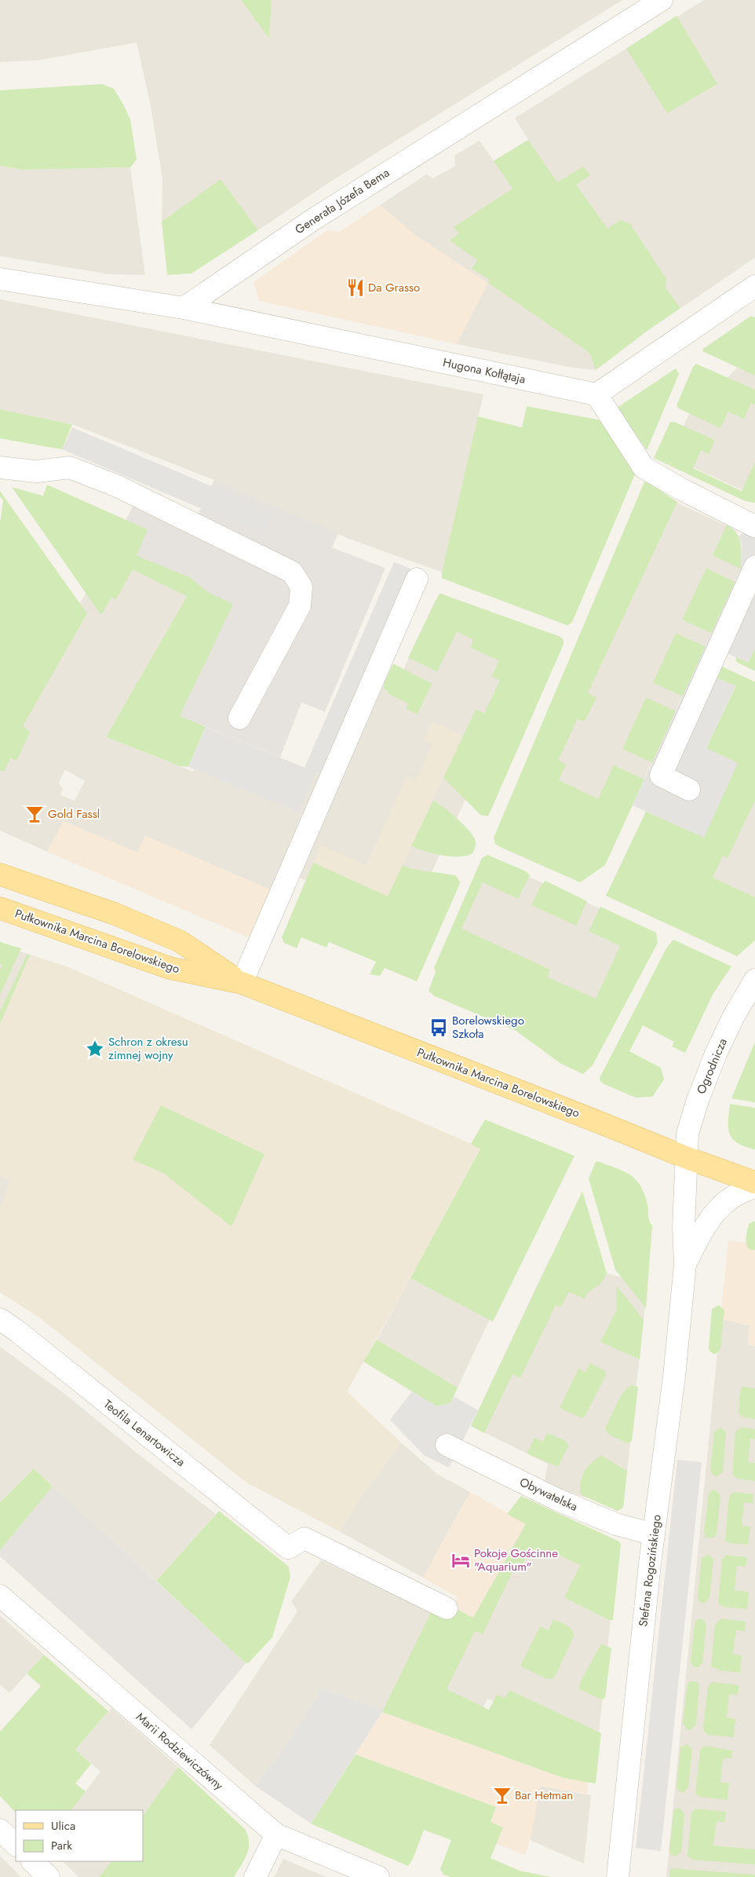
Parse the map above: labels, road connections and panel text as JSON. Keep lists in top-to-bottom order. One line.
{"streets":{"main road":["Pułkownika Marcina Borelowskiego"],"street":["Generała Józefa Bema","Hugona Kołłątaja","Ogrodnicza","Teofila Lenartowicza","Obywatelska","Stefana Rogozińskiego","Marii Rodziewiczówny"]},"crossings":[["Generała Józefa Bema","Hugona Kołłątaja"],["Pułkownika Marcina Borelowskiego","Ogrodnicza"],["Pułkownika Marcina Borelowskiego","Stefana Rogozińskiego"],["Ogrodnicza","Stefana Rogozińskiego"],["Obywatelska","Stefana Rogozińskiego"]],"places":{"restaurant":["Da Grasso"],"bar":["Gold Fassl","Bar Hetman"],"bus stop":["Borelowskiego Szkoła"],"place":["Schron z okresu zimnej wojny"],"hotel":["Pokoje Gościnne \"Aquarium\""]},"legend":["Ulica","Park"]}
